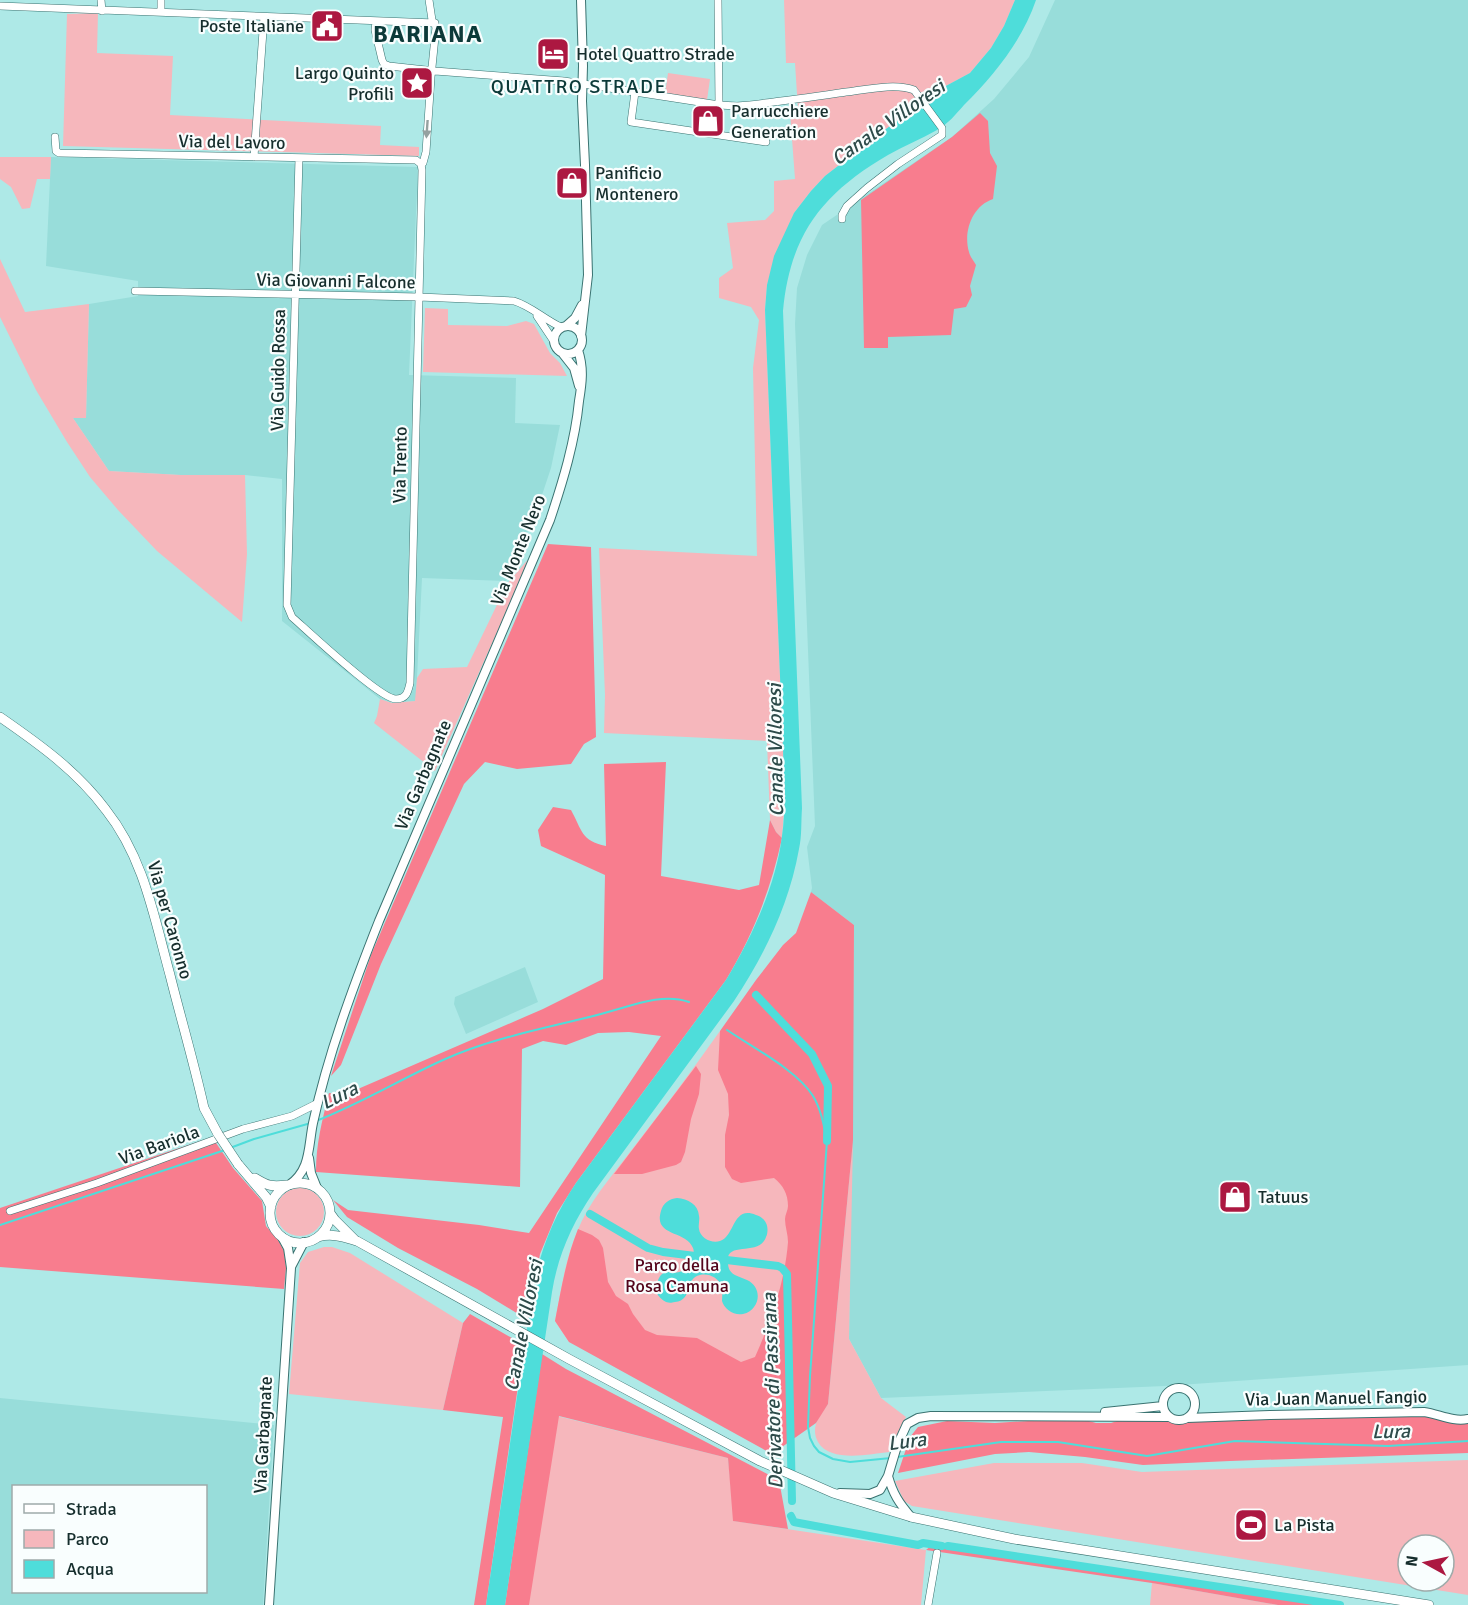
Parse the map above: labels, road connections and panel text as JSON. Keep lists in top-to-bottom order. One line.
{"streets":{"main road":["Via per Caronno"],"street":["Via del Lavoro","Via Giovanni Falcone","Via Guido Rossa","Via Trento","Via Monte Nero","Via Garbagnate","Via Bariola","Via Juan Manuel Fangio"]},"crossings":[["Via del Lavoro","Via Guido Rossa"],["Via del Lavoro","Via Trento"],["Via Giovanni Falcone","Via Guido Rossa"],["Via Giovanni Falcone","Via Trento"],["Via Giovanni Falcone","Via Monte Nero"],["Via Guido Rossa","Via Trento"],["Via Monte Nero","Via Garbagnate"],["Via Garbagnate","Via Bariola"]],"districts":["BARIANA","QUATTRO STRADE"],"water":["Canale Villoresi","Lura","Derivatore di Passirana"],"parks":["Parco della Rosa Camuna"],"places":{"public building":["Poste Italiane"],"hotel":["Hotel Quattro Strade"],"place":["Largo Quinto Profili"],"shop":["Parrucchiere Generation","Panificio Montenero","Tatuus"],"sports":["La Pista"]},"legend":["Strada","Parco","Acqua"],"north":"left"}
